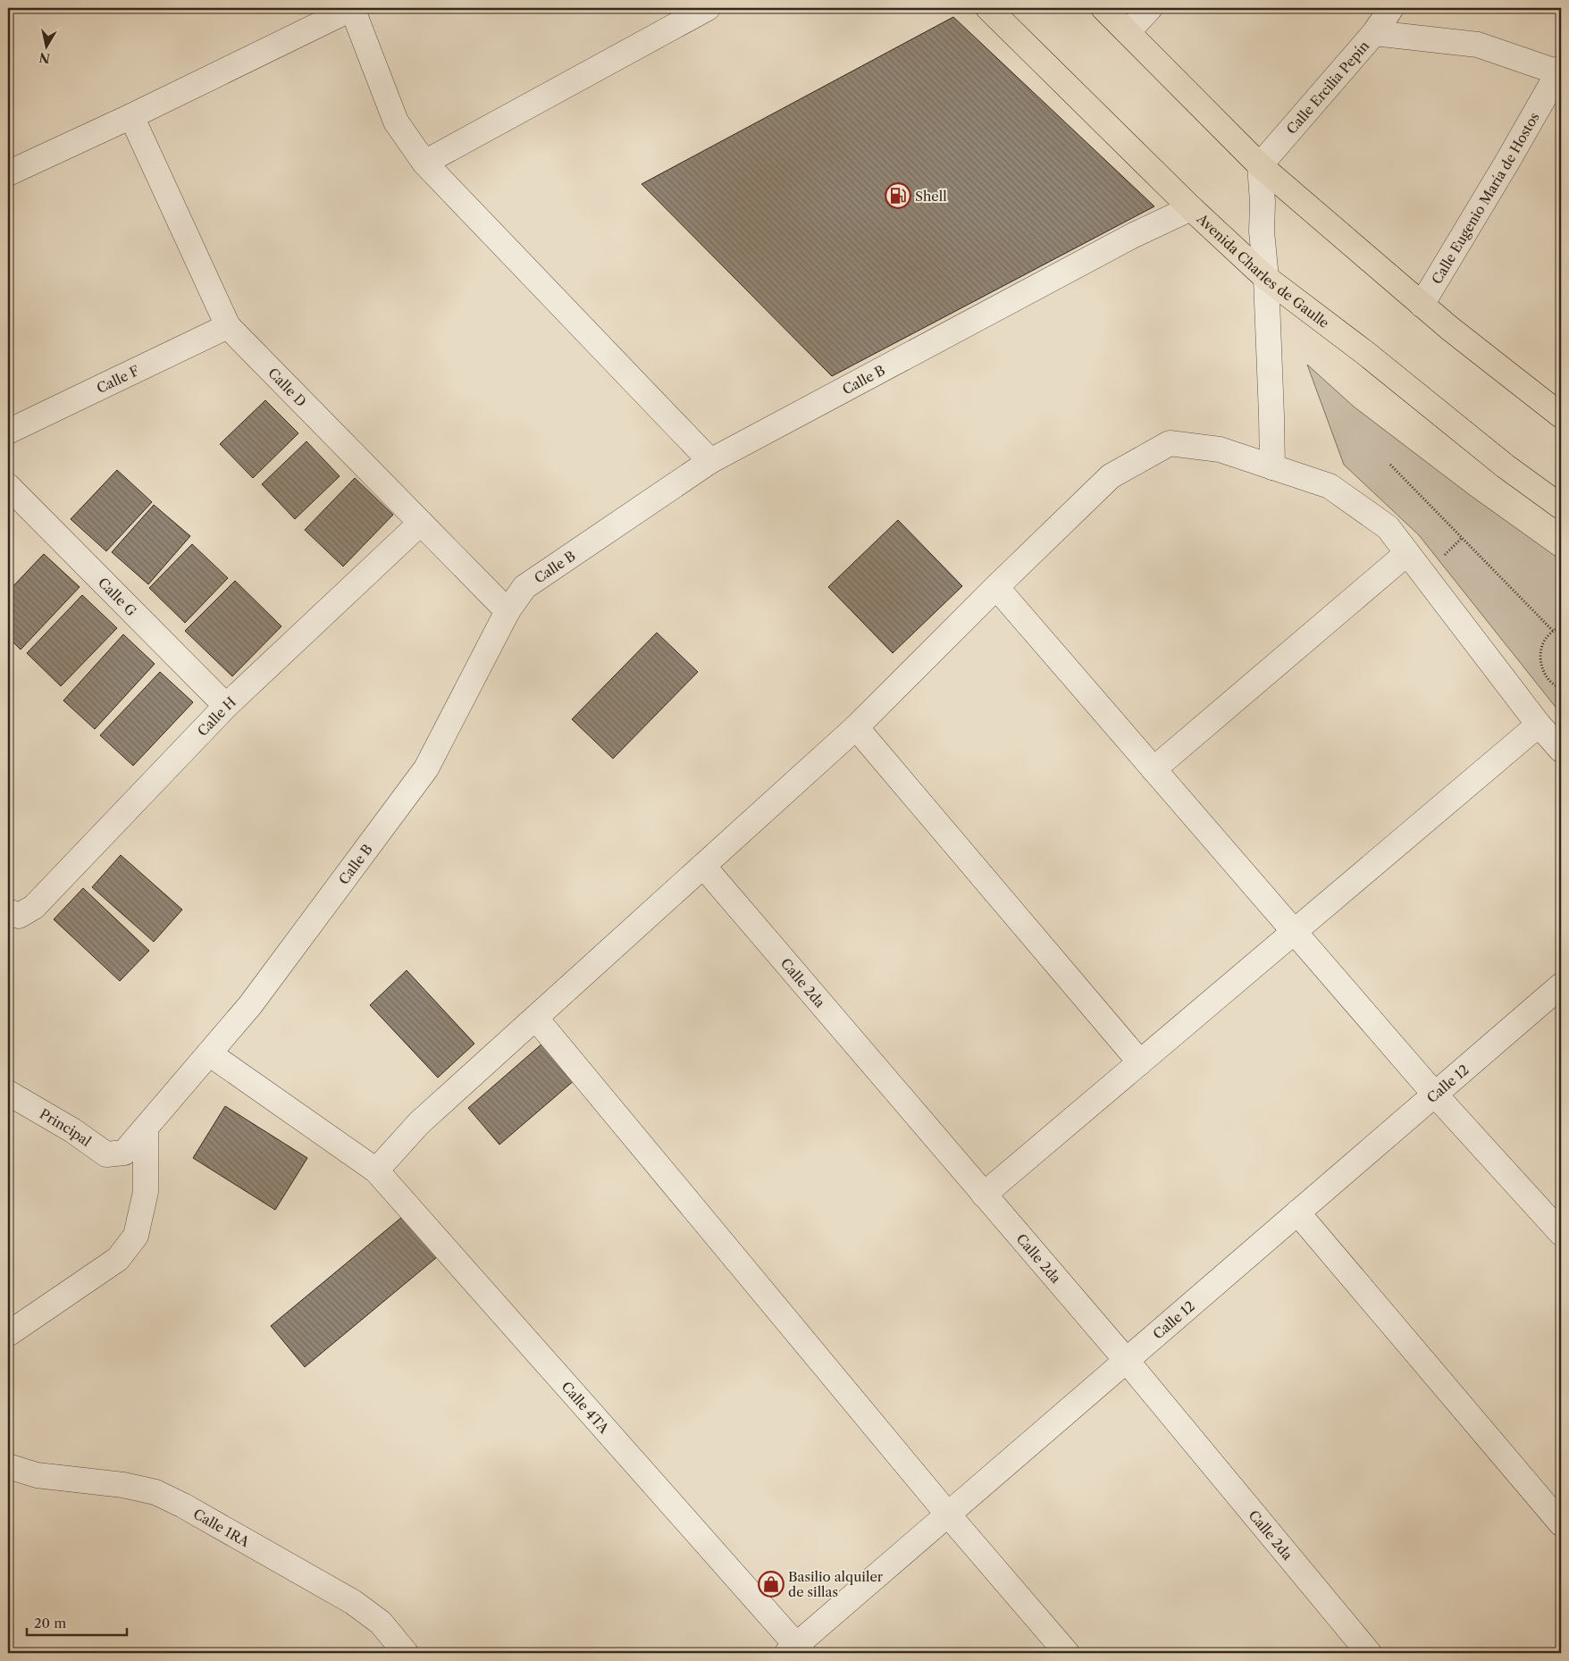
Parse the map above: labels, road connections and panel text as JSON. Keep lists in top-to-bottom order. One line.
{"streets":{"main road":["Avenida Charles de Gaulle"],"street":["Calle Ercilia Pepín","Calle Eugenio María de Hostos","Calle F","Calle B","Calle D","Calle G","Calle H","Calle 2da","Calle 12","Principal","Calle 4TA","Calle 1RA"]},"crossings":[["Avenida Charles de Gaulle","Calle B"],["Calle F","Calle D"],["Calle B","Calle D"],["Calle B","Principal"],["Calle B","Calle 4TA"],["Calle D","Calle H"],["Calle G","Calle H"],["Calle 2da","Calle 12"],["Calle 12","Calle 4TA"]],"places":{"fuel station":["Shell"],"shop":["Basilio alquiler de sillas"]},"scale_bar":"20 m","north":"bottom"}
